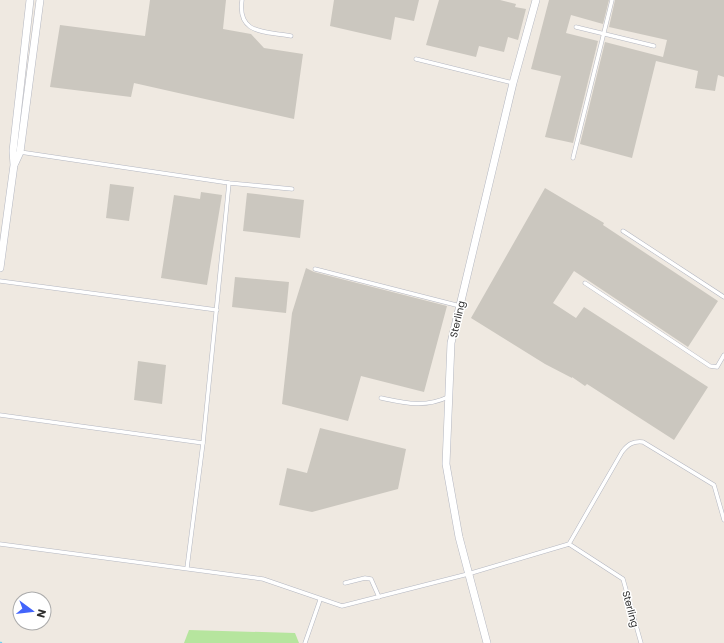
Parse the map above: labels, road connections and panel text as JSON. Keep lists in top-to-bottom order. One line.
{"streets":{"street":["Sterling"]},"north":"right"}
